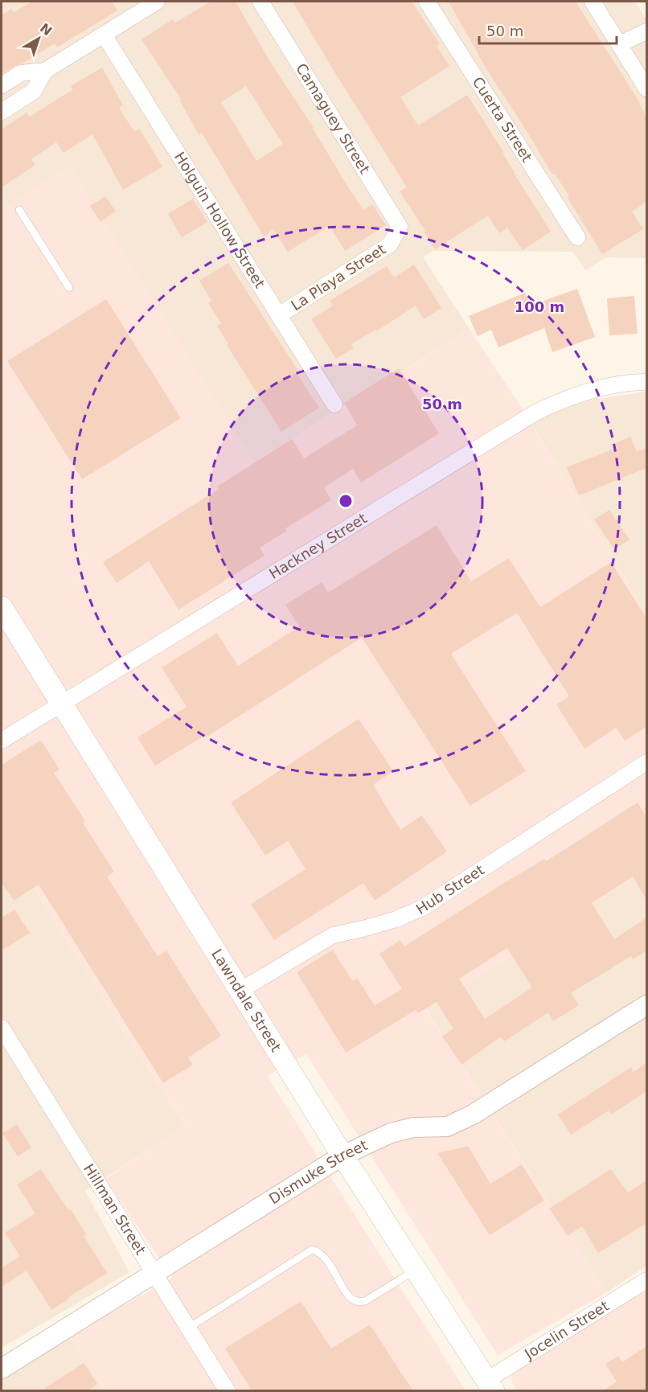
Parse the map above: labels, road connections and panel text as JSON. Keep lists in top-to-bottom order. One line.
{"streets":{"main road":["Lawndale Street"],"street":["Camaguey Street","Cuerta Street","Holguin Hollow Street","La Playa Street","Hackney Street","Hub Street","Dismuke Street","Hillman Street","Jocelin Street"]},"crossings":[["Camaguey Street","La Playa Street"],["Holguin Hollow Street","La Playa Street"],["Hackney Street","Lawndale Street"],["Hub Street","Lawndale Street"],["Lawndale Street","Dismuke Street"],["Lawndale Street","Jocelin Street"],["Dismuke Street","Hillman Street"]],"scale_bar":"50 m","north":"top right","rings":["100 m","50 m"]}
